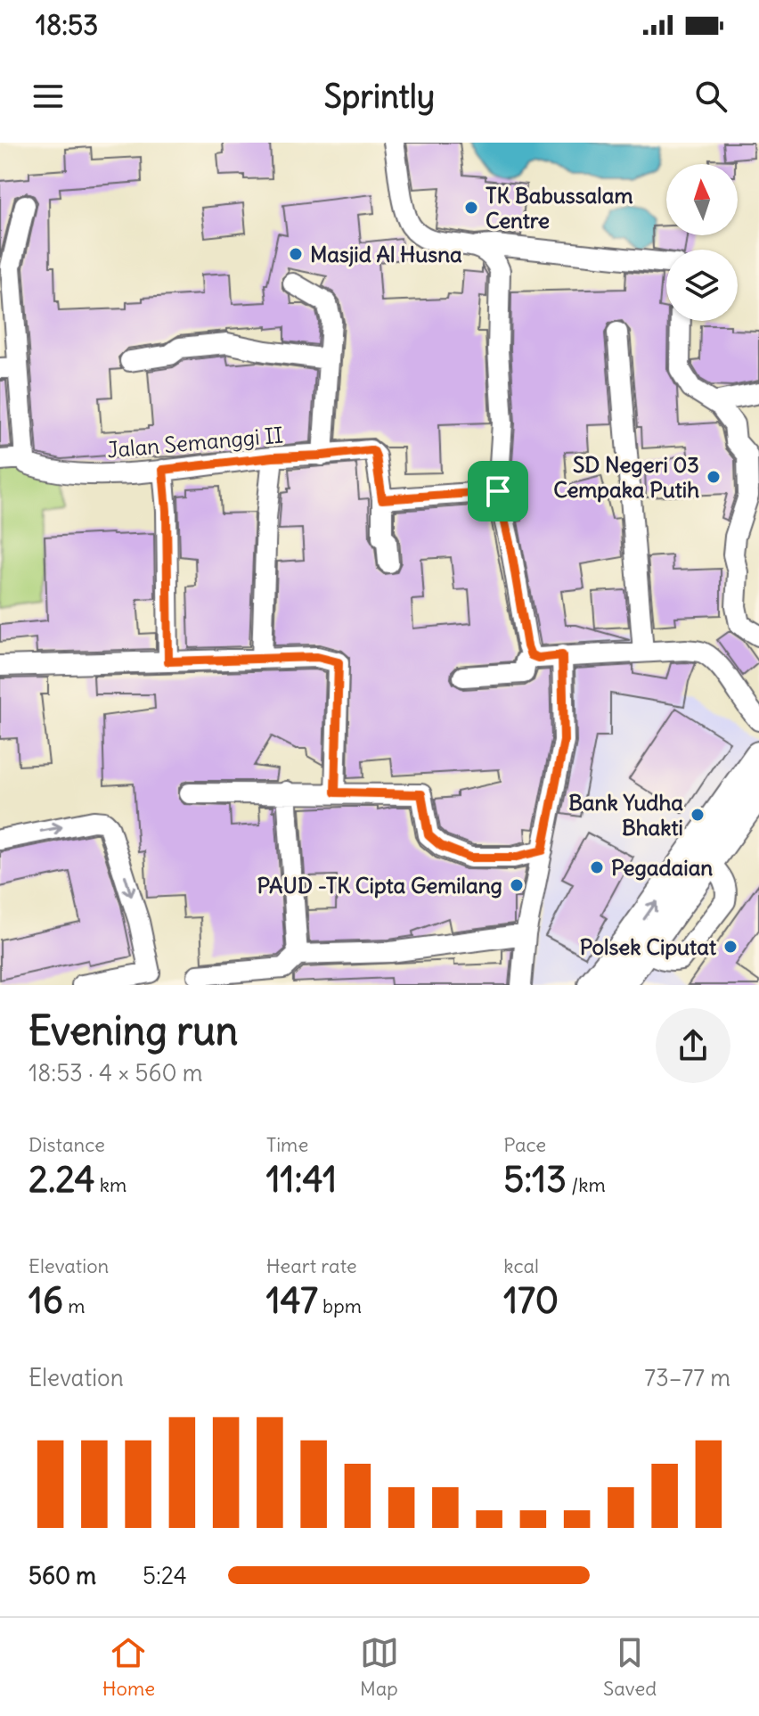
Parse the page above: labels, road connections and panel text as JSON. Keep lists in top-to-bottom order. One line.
{"streets":{"street":["Jalan Semanggi II"]},"places":["TK Babussalam Centre","Masjid Al Husna","SD Negeri 03 Cempaka Putih","Bank Yudha Bhakti","Pegadaian","PAUD -TK Cipta Gemilang","Polsek Ciputat"],"north":"top","page":{"status":"18:53","header":"Sprintly","heading":["Evening run","18:53 · 4 × 560 m"],"stats":[["Distance","2.24 km"],["Time","11:41"],["Pace","5:13 /km"],["Elevation","16 m"],["Heart rate","147 bpm"],["kcal","170"]],"chart":["Elevation","73–77 m"],"list":[{"name":"560 m","note":"5:24"}],"tabs":["Home","Map","Saved"]}}
